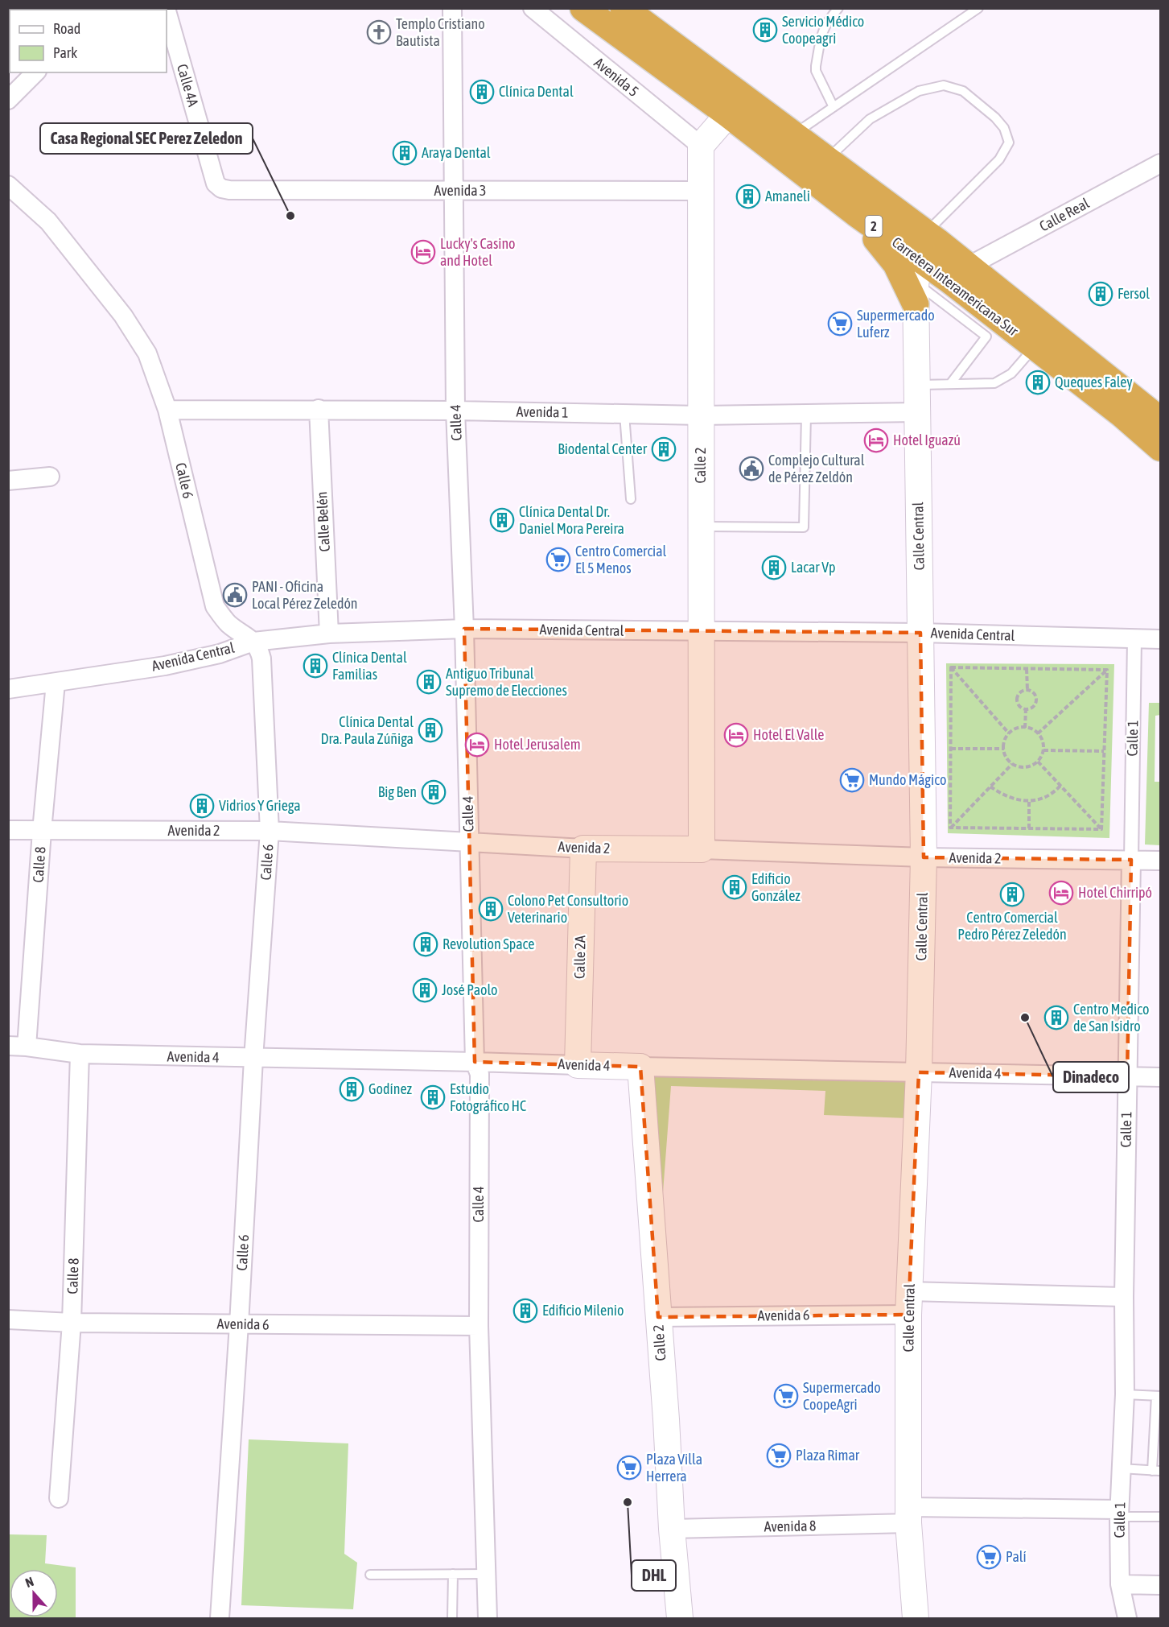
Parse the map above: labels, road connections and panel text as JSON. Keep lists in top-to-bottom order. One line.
{"streets":{"highway":["2","Carretera Interamericana Sur"],"main road":["Calle 2","Calle Central","Avenida 2","Calle 2A","Avenida 4"],"street":["Avenida 5","Calle 4A","Avenida 3","Calle Real","Avenida 1","Calle 4","Calle 6","Calle Belén","Avenida Central","Calle 1","Calle 8","Avenida 6","Avenida 8"]},"crossings":[["Avenida 5","Calle 2"],["Calle 4A","Avenida 3"],["Avenida 3","Calle 4"],["Avenida 3","Calle 2"],["Calle Real","Carretera Interamericana Sur"],["Carretera Interamericana Sur","Calle Central"],["Avenida 1","Calle 4"],["Avenida 1","Calle 2"],["Avenida 1","Calle 6"],["Avenida 1","Calle Belén"],["Avenida 1","Calle Central"],["Calle 4","Avenida Central"],["Calle 4","Avenida 2"],["Calle 4","Avenida 4"],["Calle 4","Avenida 6"],["Calle 2","Avenida Central"],["Calle 2","Avenida 2"],["Calle 2","Avenida 4"],["Calle 2","Avenida 6"],["Calle 2","Avenida 8"],["Calle 6","Avenida Central"],["Calle 6","Avenida 2"],["Calle 6","Avenida 4"],["Calle 6","Avenida 6"],["Calle Belén","Avenida Central"],["Calle Central","Avenida Central"],["Calle Central","Avenida 2"],["Calle Central","Avenida 4"],["Calle Central","Avenida 6"],["Calle Central","Avenida 8"],["Avenida Central","Calle 1"],["Avenida Central","Calle 8"],["Calle 1","Avenida 2"],["Calle 1","Avenida 4"],["Calle 1","Avenida 6"],["Calle 1","Avenida 8"],["Avenida 2","Calle 8"],["Avenida 2","Calle 2A"],["Calle 8","Avenida 4"],["Calle 8","Avenida 6"],["Calle 2A","Avenida 4"]],"places":{"building":["Servicio Médico Coopeagri","Clínica Dental","Araya Dental","Amaneli","Fersol","Queques Faley","Biodental Center","Clínica Dental Dr. Daniel Mora Pereira","Lacar Vp","Clínica Dental Familias","Antiguo Tribunal Supremo de Elecciones","Clínica Dental Dra. Paula Zúñiga","Big Ben","Vidrios Y Griega","Edificio González","Centro Comercial Pedro Pérez Zeledón","Colono Pet Consultorio Veterinario","Revolution Space","José Paolo","Centro Medico de San Isidro","Godínez","Estudio Fotográfico HC","Edificio Milenio"],"church":["Templo Cristiano Bautista"],"other":["Casa Regional SEC Perez Zeledon","Dinadeco","DHL"],"hotel":["Lucky's Casino and Hotel","Hotel Iguazú","Hotel El Valle","Hotel Jerusalem","Hotel Chirripó"],"supermarket":["Supermercado Luferz","Centro Comercial El 5 Menos","Mundo Mágico","Supermercado CoopeAgri","Plaza Rimar","Plaza Villa Herrera","Palí"],"public building":["Complejo Cultural de Pérez Zeldón","PANI - Oficina Local Pérez Zeledón"]},"legend":["Road","Park"],"north":"top"}
